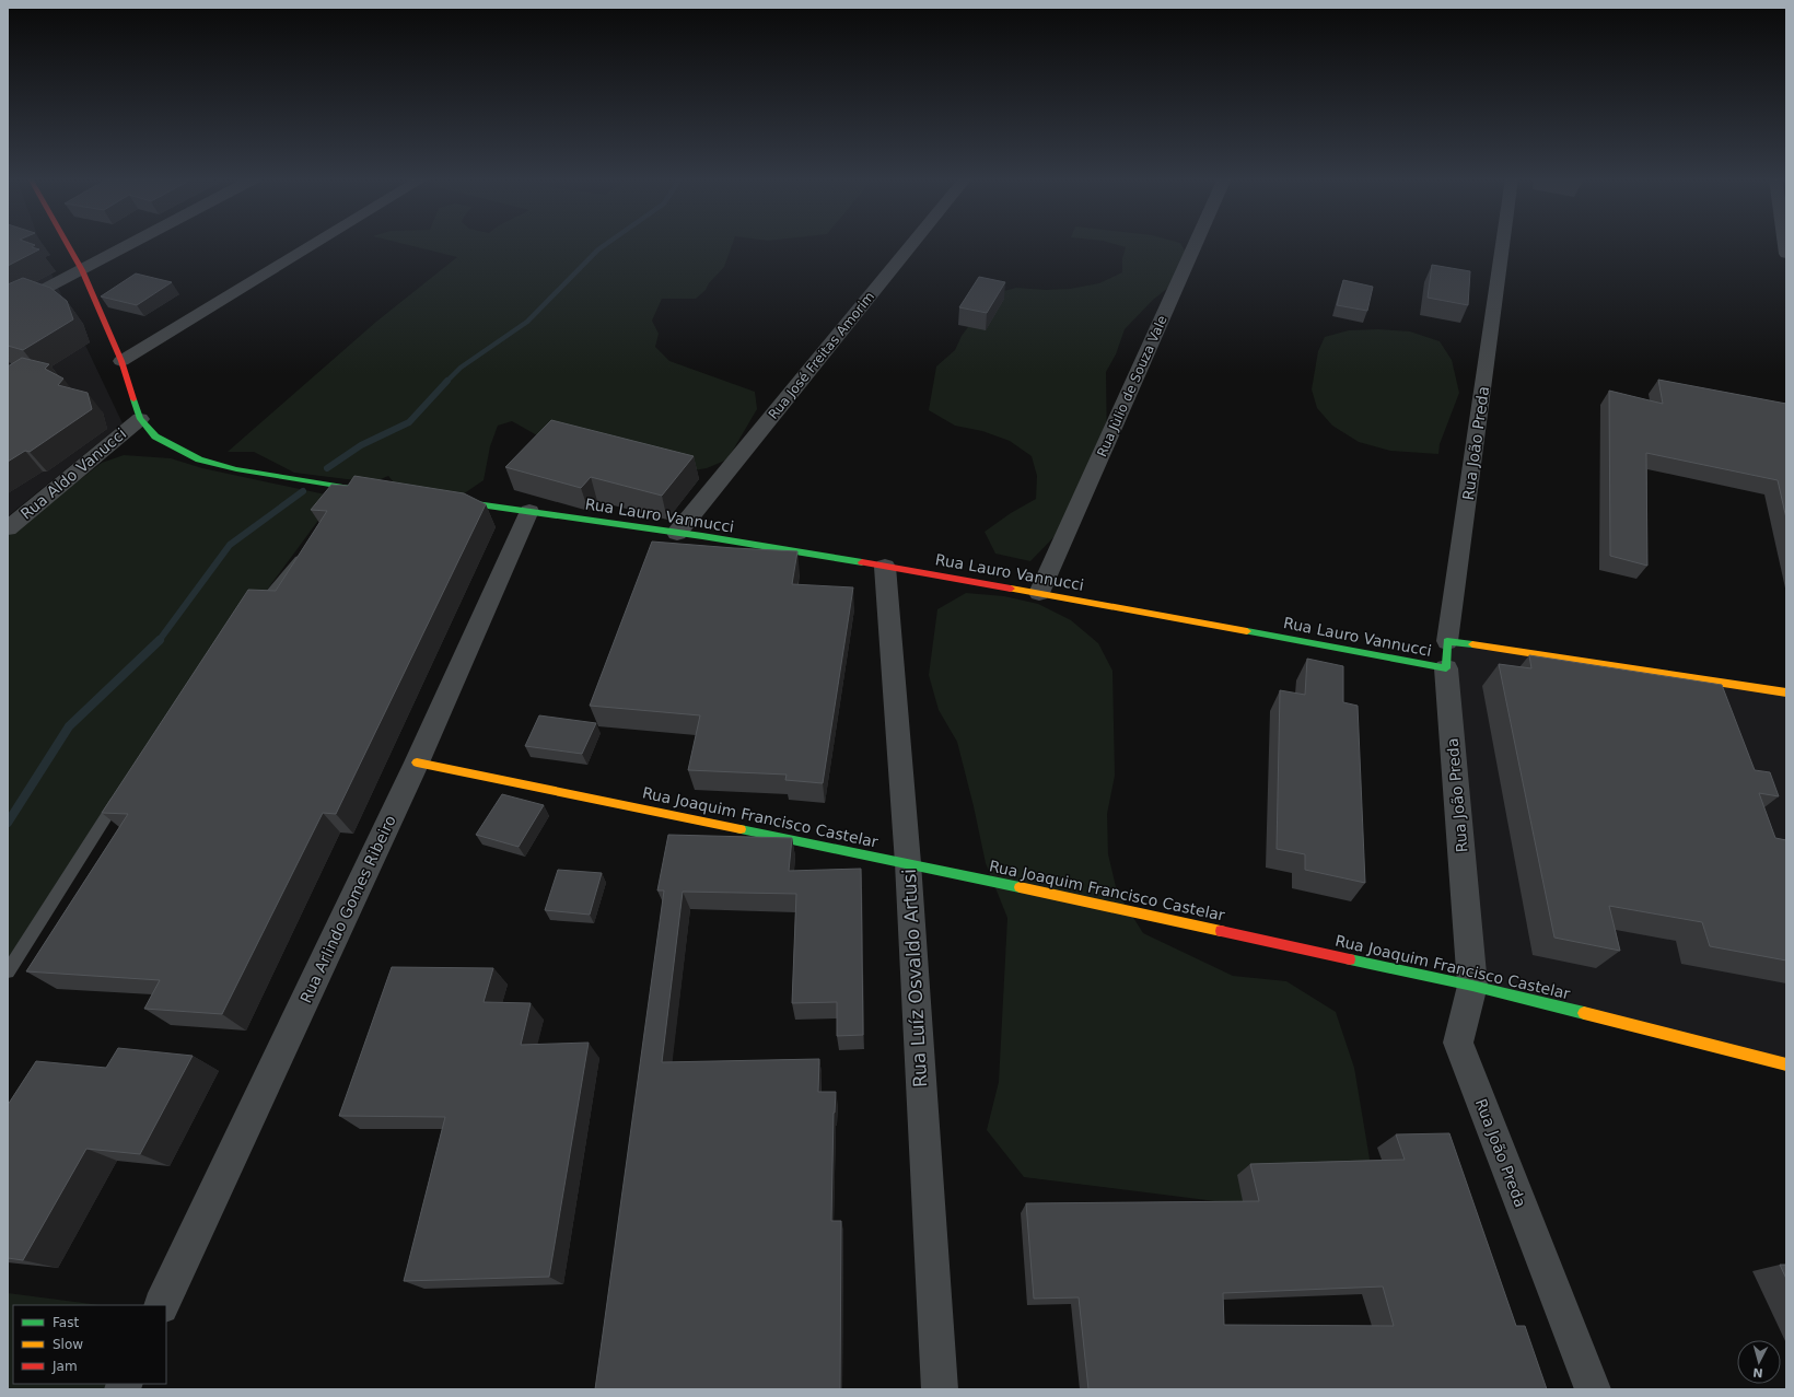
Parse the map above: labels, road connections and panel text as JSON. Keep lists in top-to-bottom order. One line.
{"streets":{"street":["Rua José Freitas Amorim","Rua Jùlio de Souza Vale","Rua João Preda","Rua Aldo Vanucci","Rua Lauro Vannucci","Rua Joaquim Francisco Castelar","Rua Arlindo Gomes Ribeiro","Rua Luíz Osvaldo Artusi"]},"crossings":[["Rua José Freitas Amorim","Rua Lauro Vannucci"],["Rua Jùlio de Souza Vale","Rua Lauro Vannucci"],["Rua João Preda","Rua Lauro Vannucci"],["Rua João Preda","Rua Joaquim Francisco Castelar"],["Rua Lauro Vannucci","Rua Arlindo Gomes Ribeiro"],["Rua Lauro Vannucci","Rua Luíz Osvaldo Artusi"],["Rua Joaquim Francisco Castelar","Rua Arlindo Gomes Ribeiro"],["Rua Joaquim Francisco Castelar","Rua Luíz Osvaldo Artusi"]],"legend":["Fast","Slow","Jam"],"north":"bottom"}
